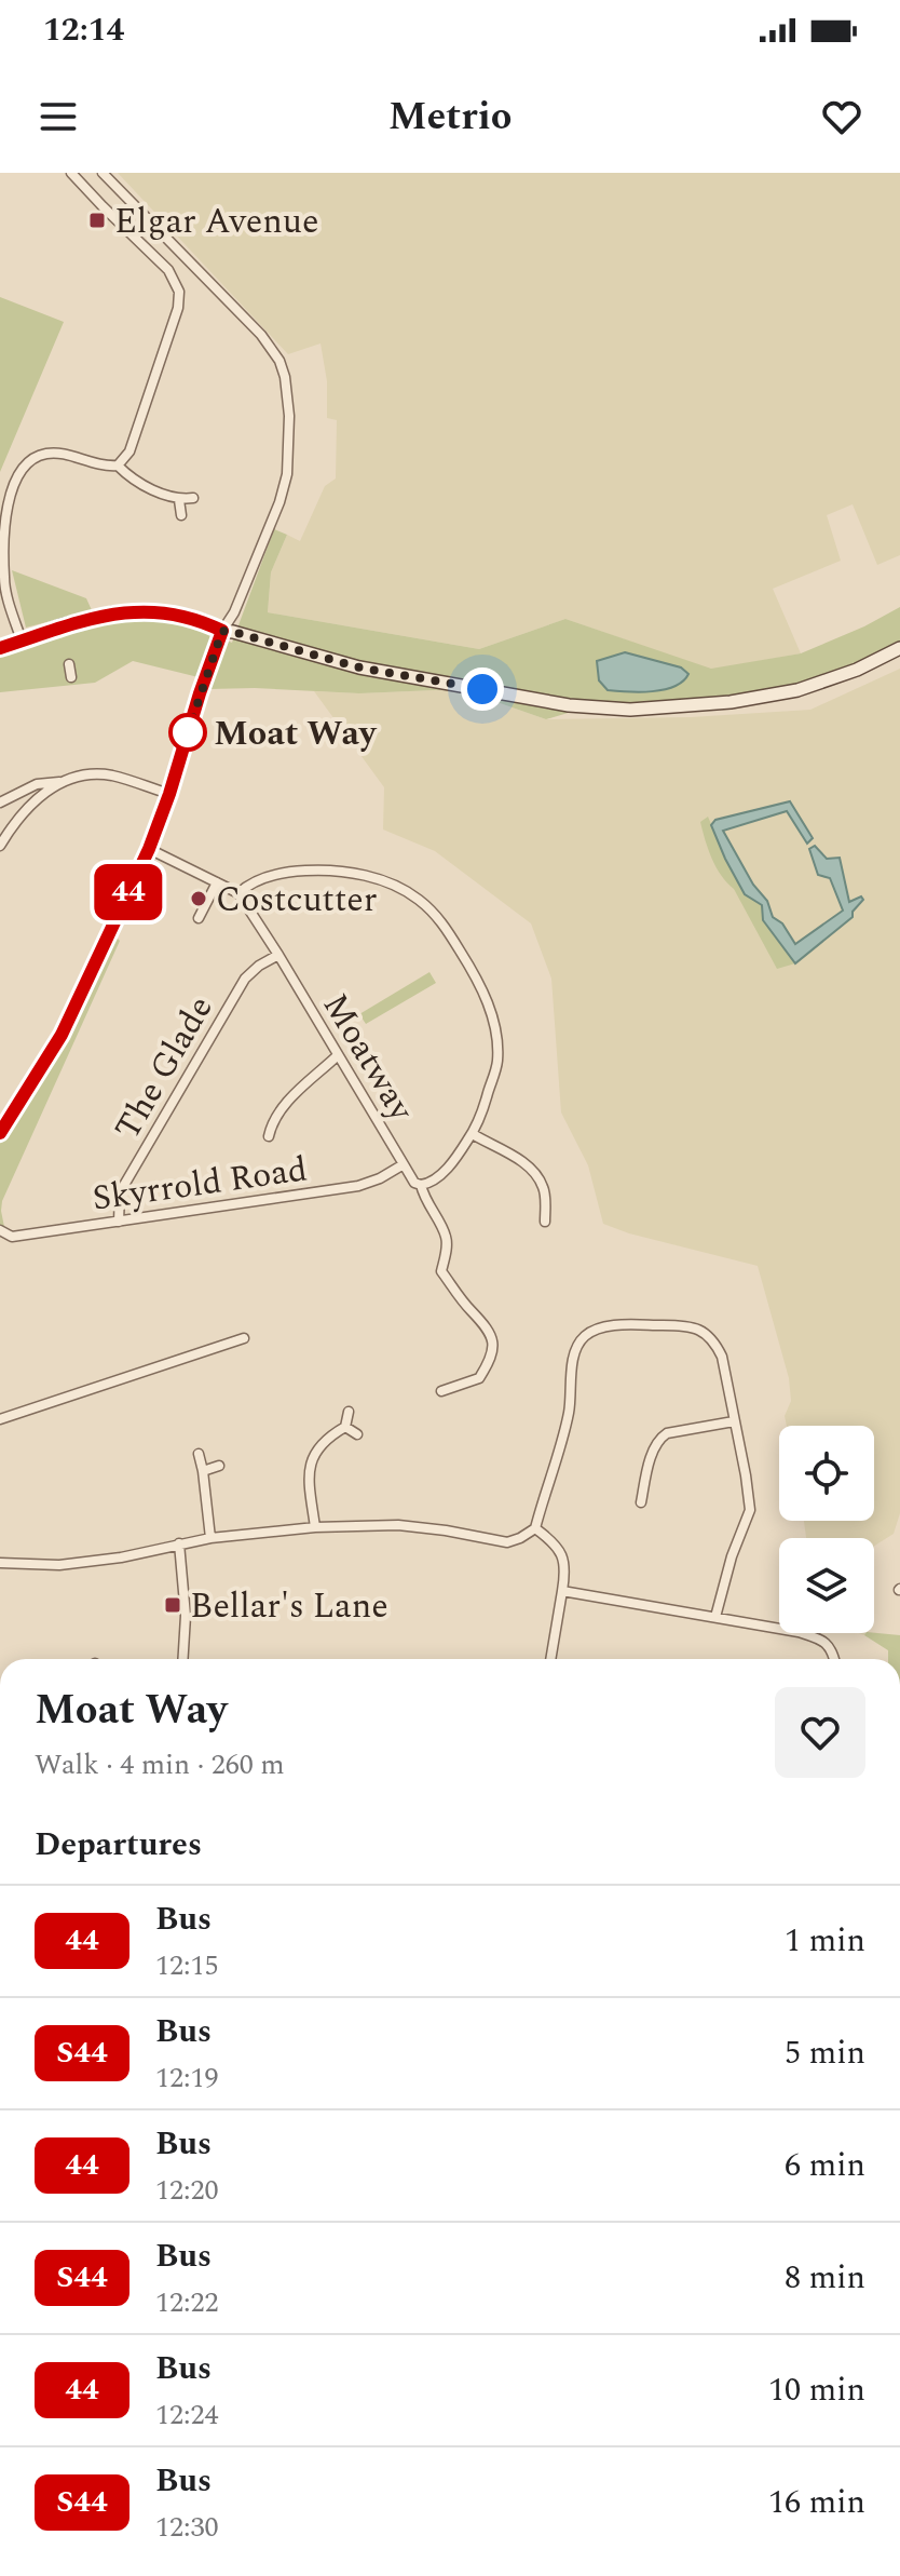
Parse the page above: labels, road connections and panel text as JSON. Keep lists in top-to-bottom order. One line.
{"streets":{"street":["Moatway","The Glade","Skyrrold Road"]},"crossings":[["Moatway","The Glade"],["Moatway","Skyrrold Road"],["The Glade","Skyrrold Road"]],"places":{"transit":["Elgar Avenue","Bellar's Lane"],"other":["Moat Way","Costcutter"]},"lines":["bus line 44"],"page":{"status":"12:14","header":"Metrio","on_map":"44","heading":[["Moat Way","Walk · 4 min · 260 m"],"Departures"],"list":[{"mark":"44","name":"Bus","note":"12:15","value":"1 min"},{"mark":"S44","name":"Bus","note":"12:19","value":"5 min"},{"mark":"44","name":"Bus","note":"12:20","value":"6 min"},{"mark":"S44","name":"Bus","note":"12:22","value":"8 min"},{"mark":"44","name":"Bus","note":"12:24","value":"10 min"},{"mark":"S44","name":"Bus","note":"12:30","value":"16 min"}]}}
